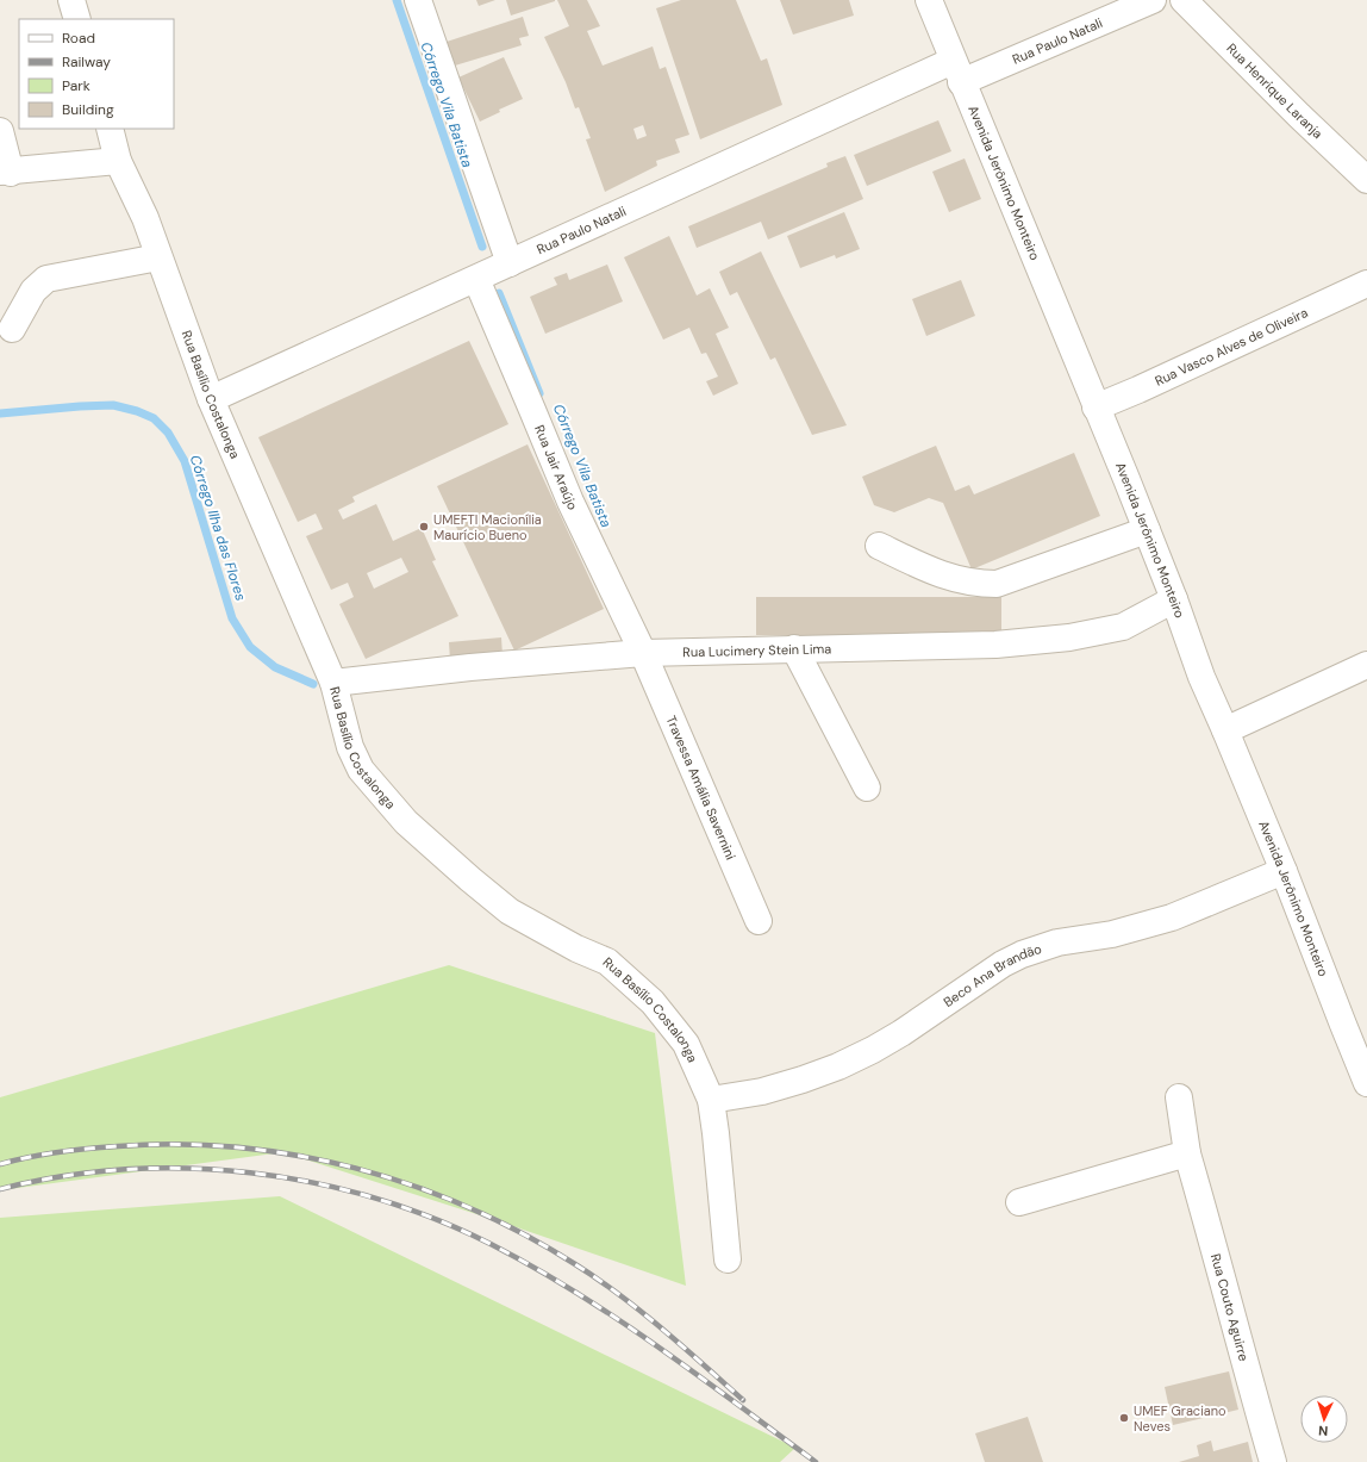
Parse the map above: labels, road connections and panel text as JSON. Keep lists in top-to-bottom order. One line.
{"streets":{"street":["Rua Paulo Natali","Rua Henrique Laranja","Avenida Jerônimo Monteiro","Rua Vasco Alves de Oliveira","Rua Basílio Costalonga","Rua Jair Araújo","Rua Lucimery Stein Lima","Travessa Amália Savernini","Beco Ana Brandão","Rua Couto Aguirre"]},"crossings":[["Rua Paulo Natali","Avenida Jerônimo Monteiro"],["Rua Paulo Natali","Rua Basílio Costalonga"],["Rua Paulo Natali","Rua Jair Araújo"],["Avenida Jerônimo Monteiro","Rua Vasco Alves de Oliveira"],["Avenida Jerônimo Monteiro","Rua Lucimery Stein Lima"],["Avenida Jerônimo Monteiro","Beco Ana Brandão"],["Rua Basílio Costalonga","Rua Lucimery Stein Lima"],["Rua Basílio Costalonga","Beco Ana Brandão"],["Rua Jair Araújo","Rua Lucimery Stein Lima"],["Rua Jair Araújo","Travessa Amália Savernini"],["Rua Lucimery Stein Lima","Travessa Amália Savernini"]],"water":["Córrego Vila Batista","Córrego Ilha das Flores"],"places":["UMEFTI Macionília Maurício Bueno","UMEF Graciano Neves"],"legend":["Road","Railway","Park","Building"],"north":"bottom"}
